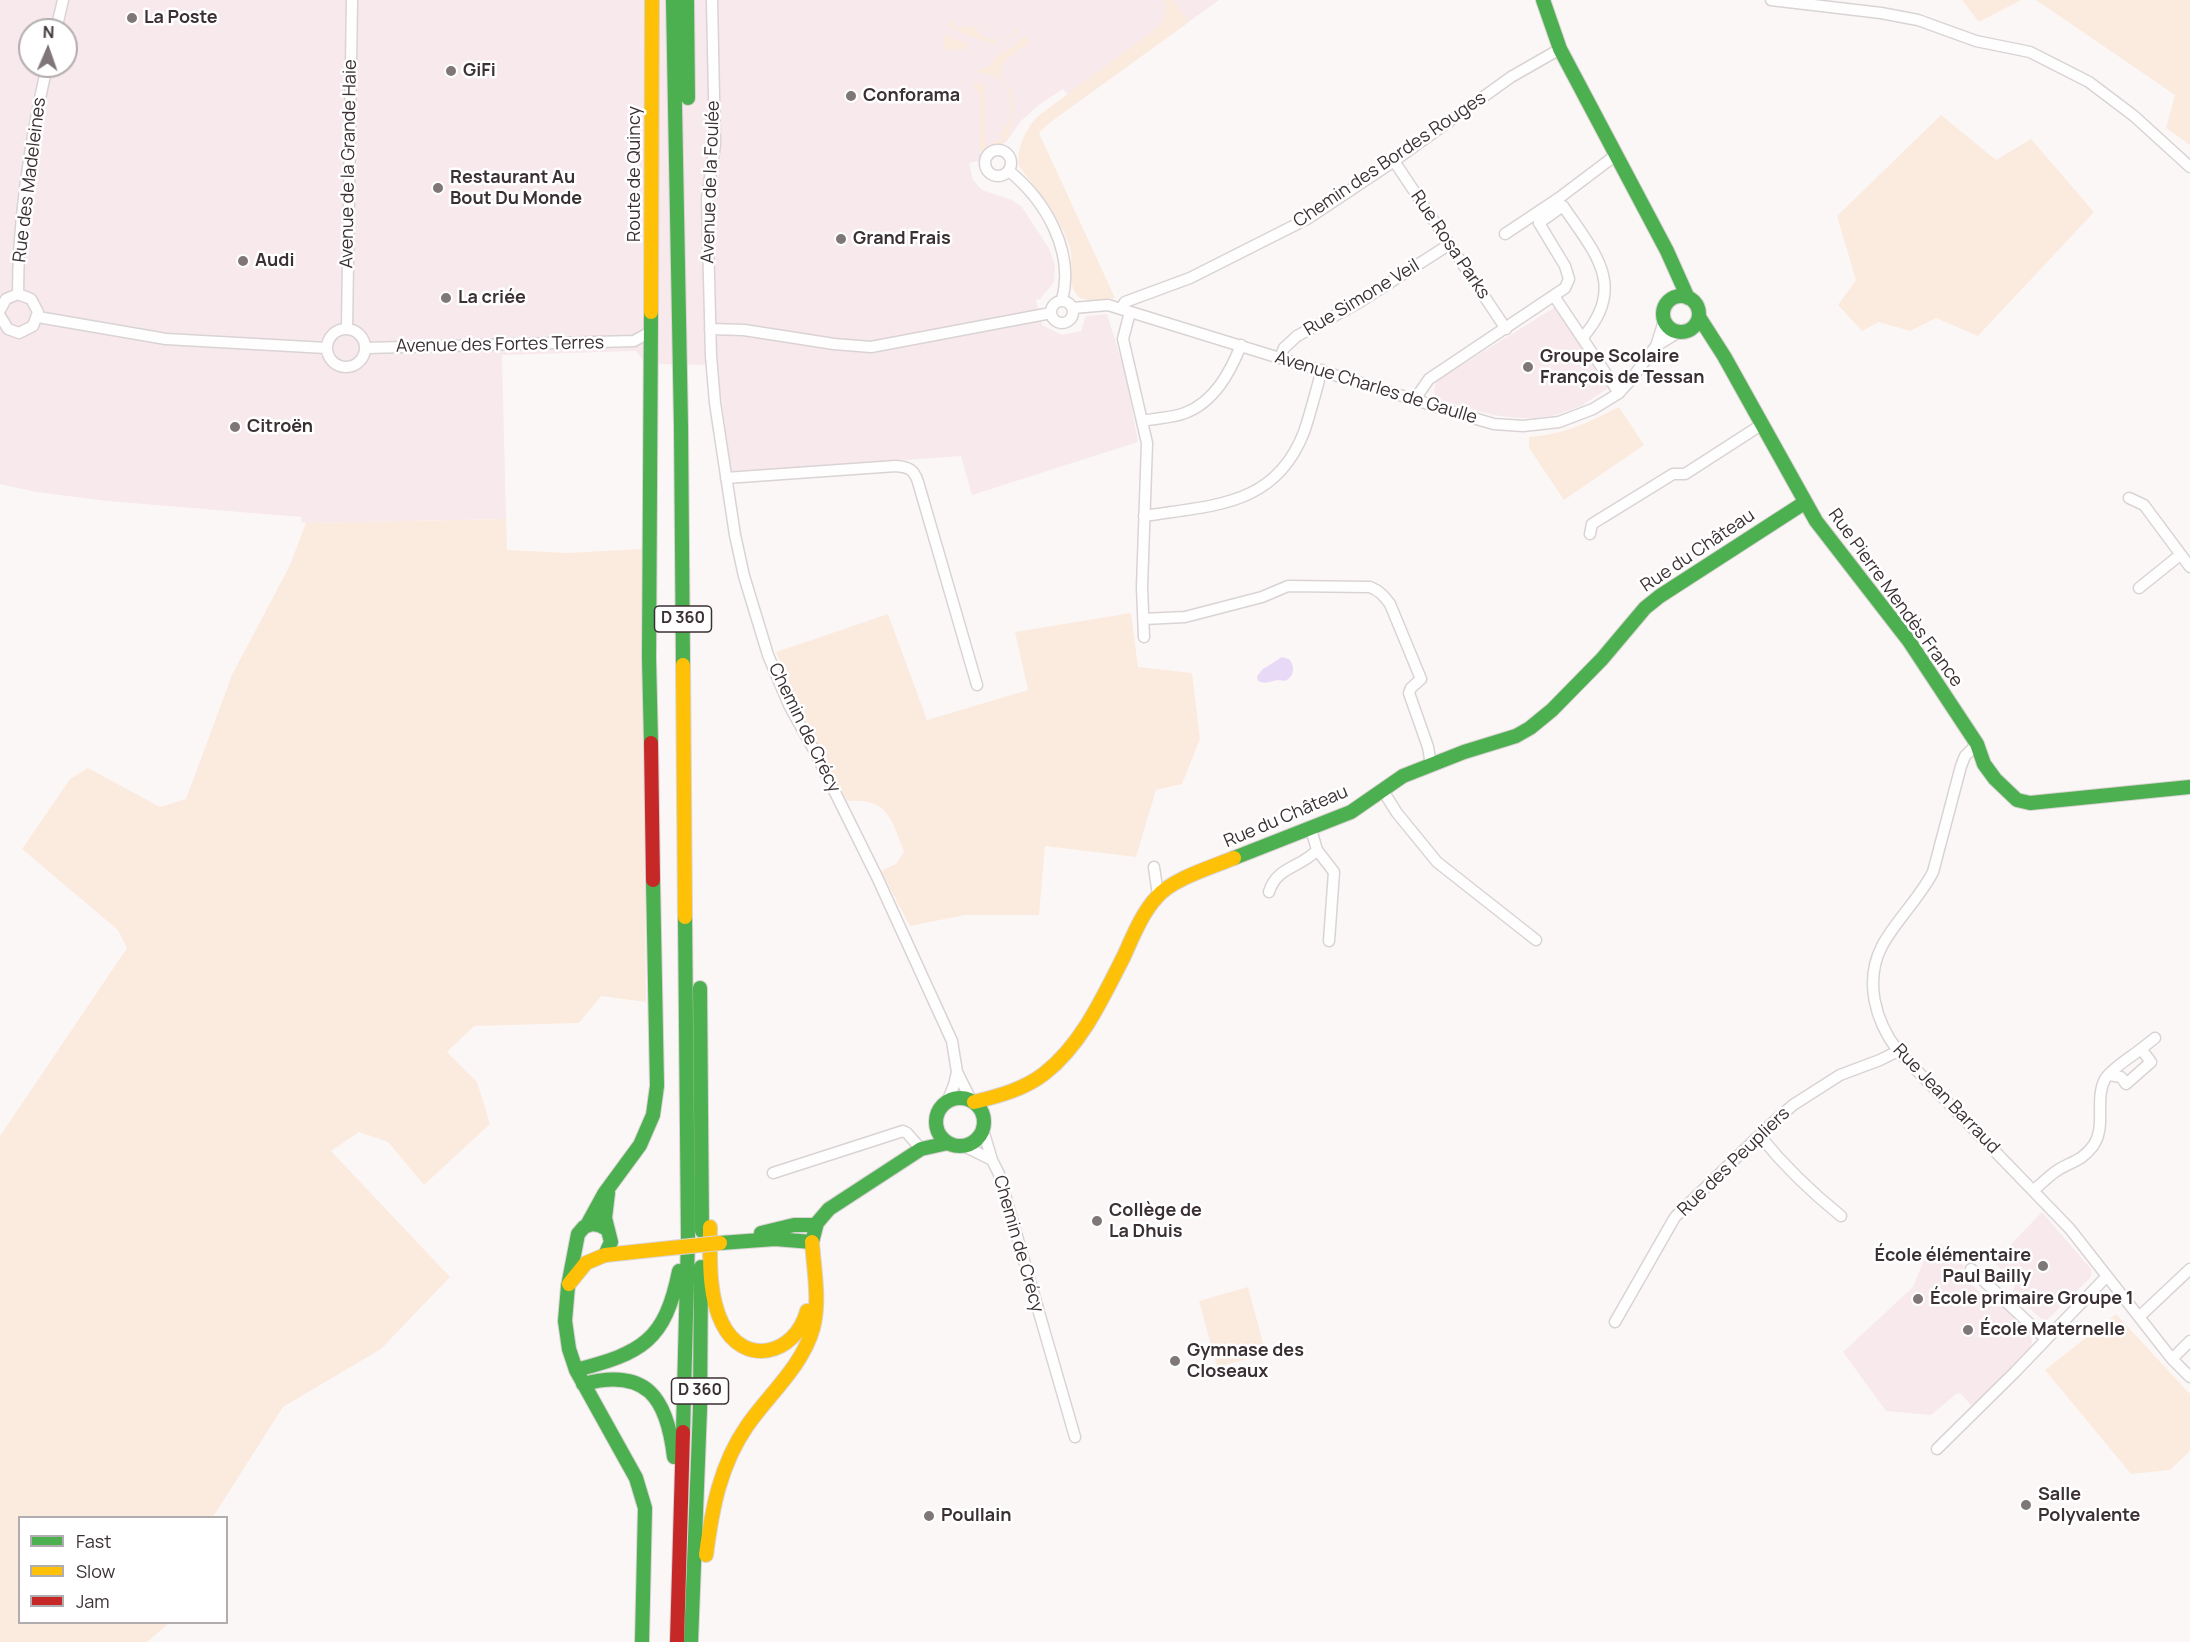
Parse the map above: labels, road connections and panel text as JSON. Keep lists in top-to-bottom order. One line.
{"streets":{"main road":["Route de Quincy","Rue du Château","Rue Pierre Mendès France","D 360"],"street":["Chemin des Bordes Rouges","Avenue de la Grande Haie","Rue des Madeleines","Avenue de la Foulée","Rue Rosa Parks","Rue Simone Veil","Avenue des Fortes Terres","Avenue Charles de Gaulle","Chemin de Crécy","Rue Jean Barraud","Rue des Peupliers"]},"crossings":[["Chemin des Bordes Rouges","Rue Rosa Parks"],["Chemin des Bordes Rouges","Avenue Charles de Gaulle"],["Avenue de la Grande Haie","Avenue des Fortes Terres"],["Route de Quincy","Avenue des Fortes Terres"],["Avenue de la Foulée","Chemin de Crécy"],["Rue Rosa Parks","Rue Simone Veil"],["Rue Simone Veil","Avenue Charles de Gaulle"],["Avenue Charles de Gaulle","Rue Pierre Mendès France"],["Rue du Château","Rue Pierre Mendès France"],["Rue du Château","Chemin de Crécy"],["Rue Pierre Mendès France","Rue Jean Barraud"],["Rue Jean Barraud","Rue des Peupliers"]],"places":["La Poste","GiFi","Conforama","Restaurant Au Bout Du Monde","Grand Frais","Audi","La criée","Groupe Scolaire François de Tessan","Citroën","Collège de La Dhuis","École élémentaire Paul Bailly","École primaire Groupe 1","École Maternelle","Gymnase des Closeaux","Salle Polyvalente","Poullain"],"legend":["Fast","Slow","Jam"],"north":"top"}
